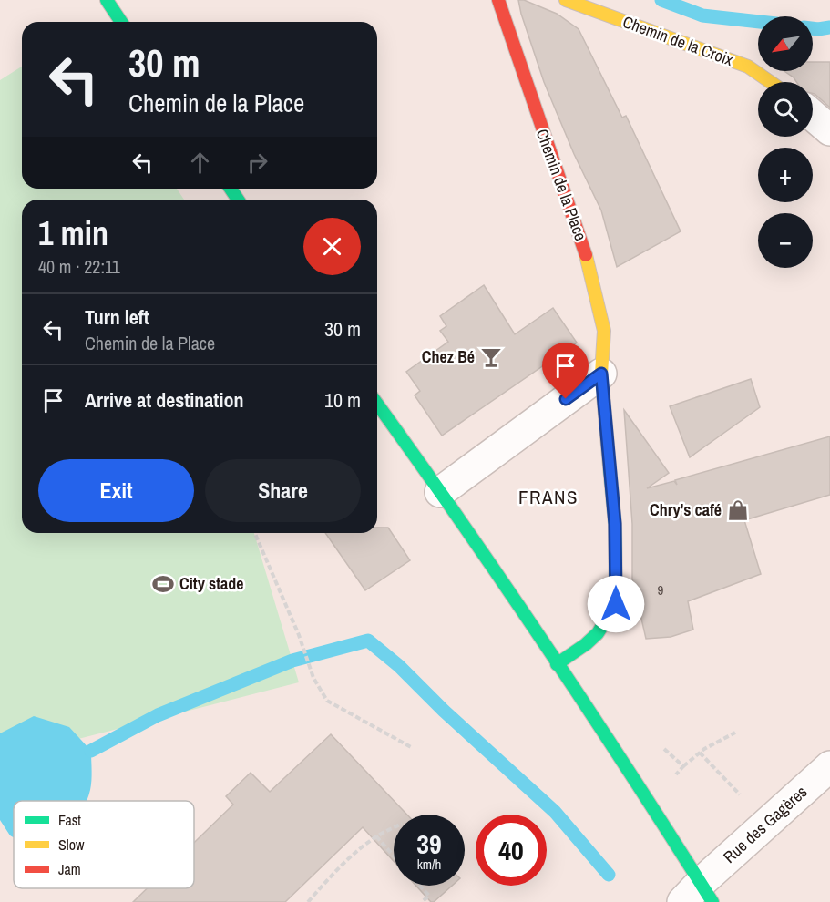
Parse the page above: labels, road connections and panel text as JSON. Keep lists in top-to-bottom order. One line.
{"streets":{"street":["Chemin de la Croix","Chemin de la Place","Rue des Gagères"]},"districts":["FRANS"],"places":{"bar":["Chez Bé"],"shop":["Chry's café"],"sports":["City stade"]},"house_numbers":["9"],"legend":["Fast","Slow","Jam"],"north":"bottom left","page":{"map_buttons":["+","−"],"turn":["30 m","Chemin de la Place"],"heading":["1 min","40 m · 22:11"],"list":[{"name":"Turn left","note":"Chemin de la Place","value":"30 m"},{"name":"Arrive at destination","value":"10 m"}],"buttons":["Exit","Share"],"speed":"39 km/h","limit":"40"}}
